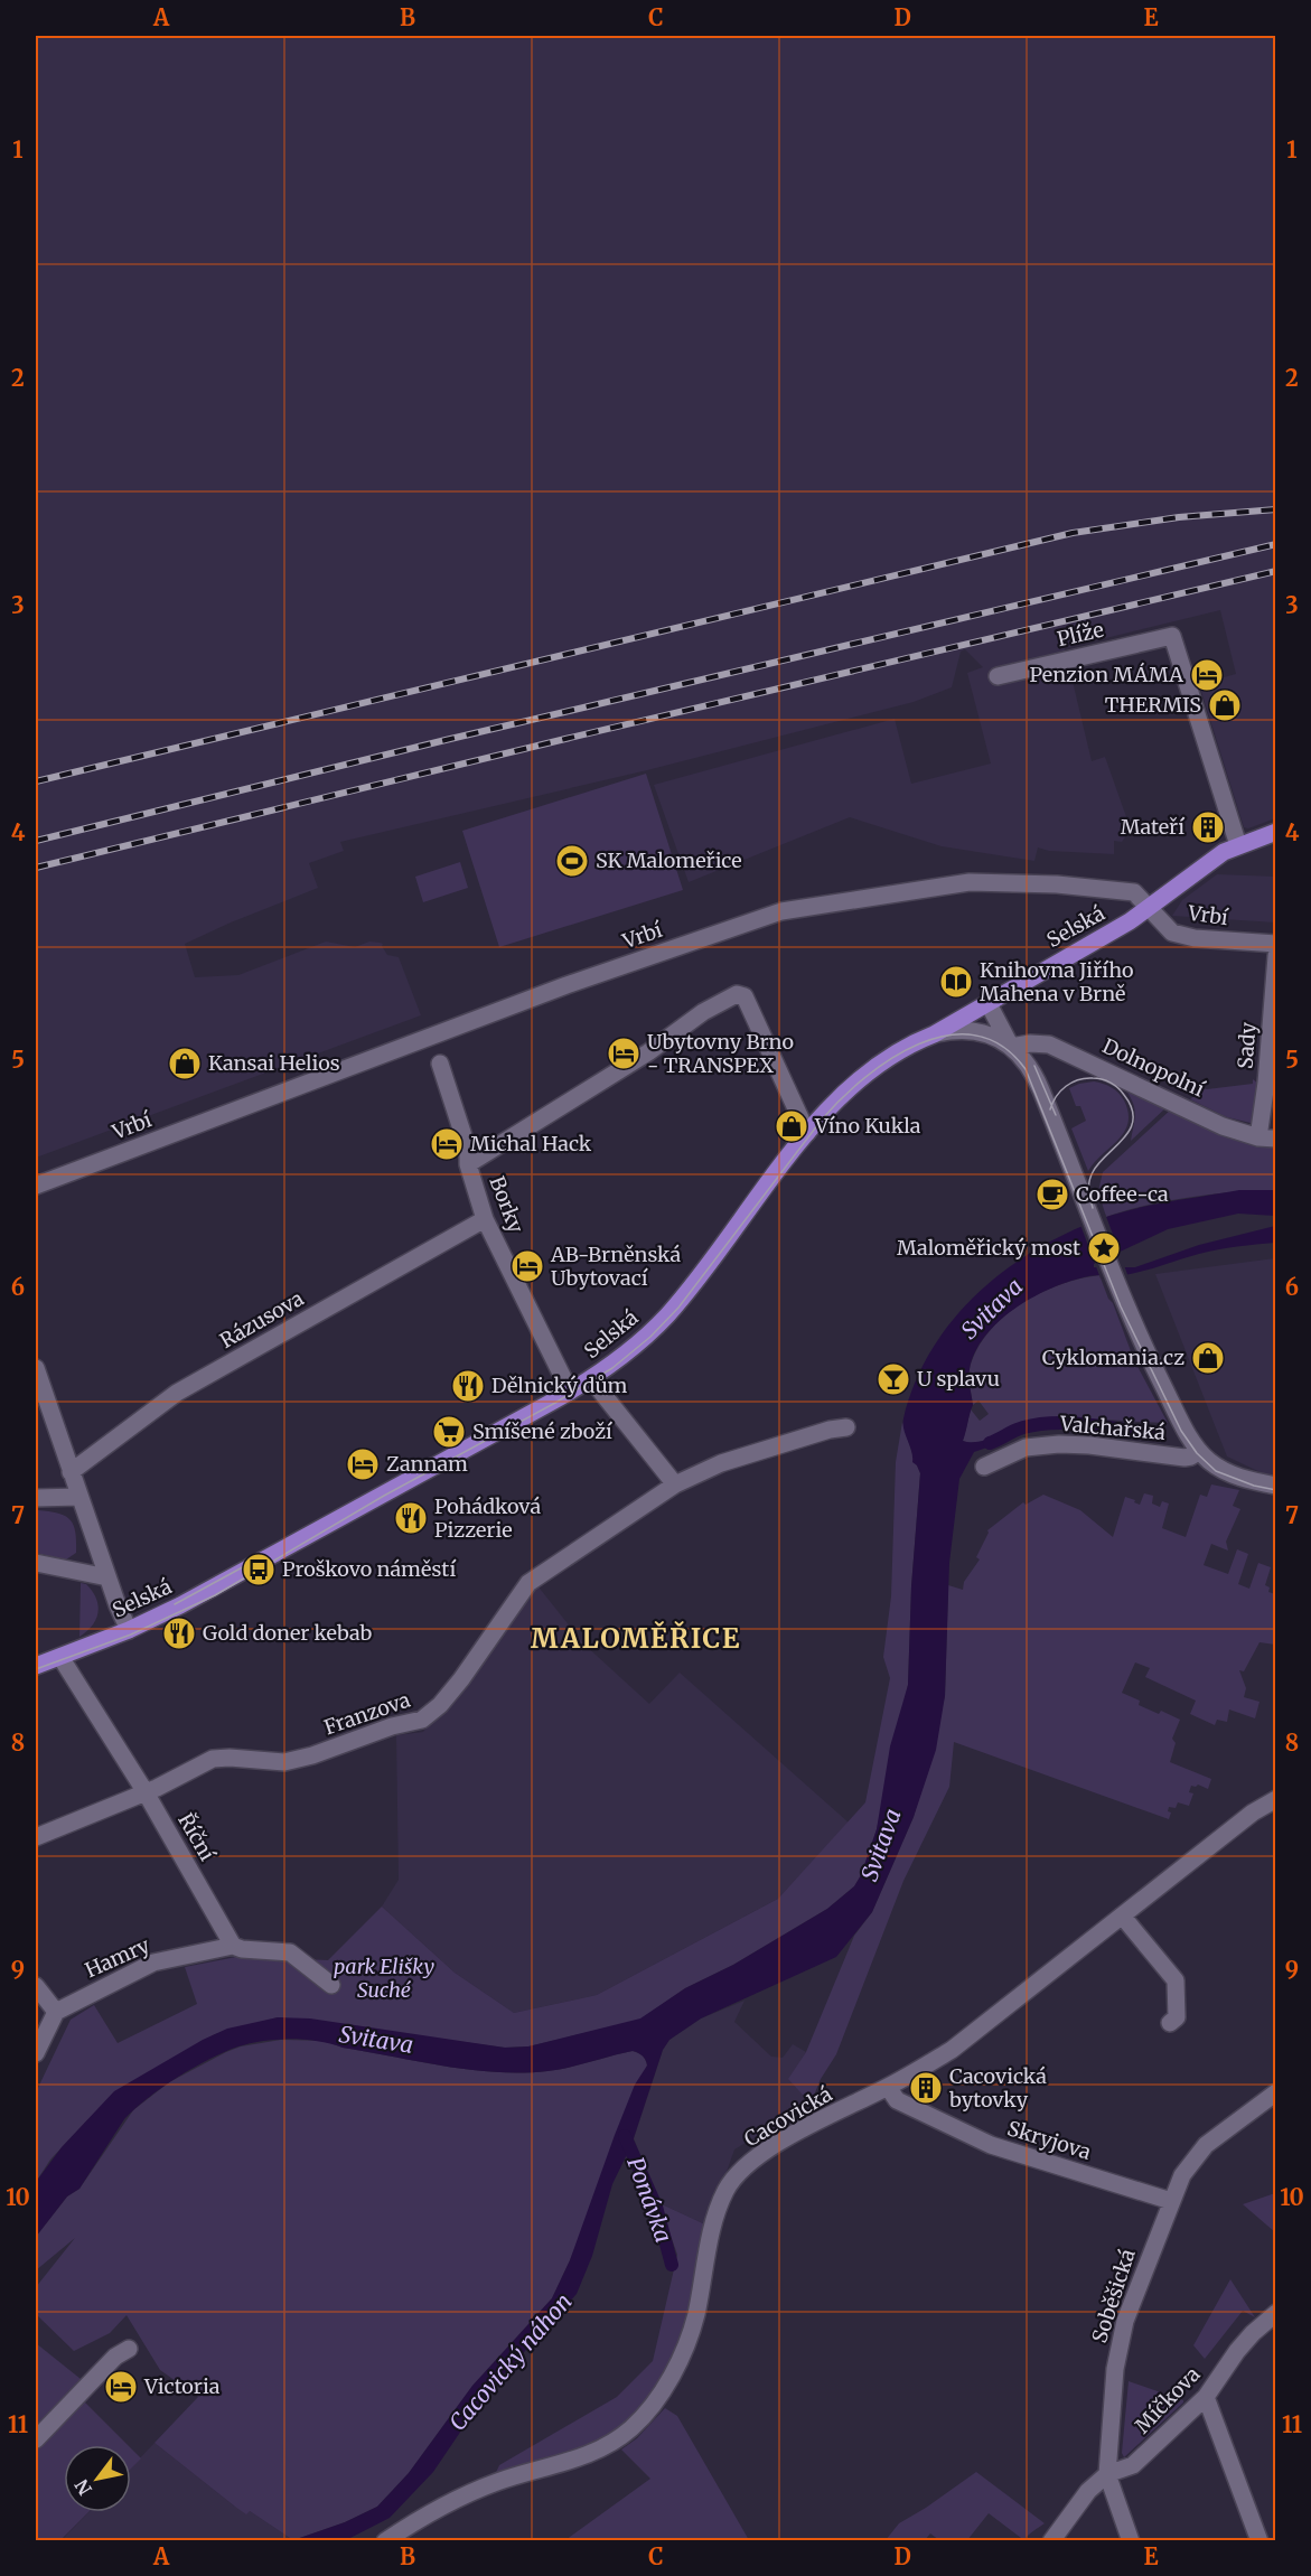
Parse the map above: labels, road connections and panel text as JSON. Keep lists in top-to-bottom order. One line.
{"streets":{"main road":["Selská"],"street":["Plíže","Vrbí","Sady","Dolnopolní","Borky","Rázusova","Valchařská","Franzova","Říční","Hamry","Cacovická","Skryjova","Soběšická","Míčkova"]},"crossings":[["Plíže","Selská"],["Vrbí","Selská"],["Selská","Dolnopolní"],["Selská","Borky"],["Selská","Říční"],["Sady","Dolnopolní"],["Dolnopolní","Valchařská"],["Borky","Rázusova"],["Franzova","Říční"],["Říční","Hamry"],["Cacovická","Skryjova"],["Skryjova","Soběšická"],["Soběšická","Míčkova"]],"districts":["MALOMĚŘICE"],"water":["Svitava","Ponávka","Cacovický náhon"],"parks":["park Elišky Suché"],"places":{"hotel":["Penzion MÁMA","Ubytovny Brno - TRANSPEX","Michal Hack","AB-Brněnská Ubytovací","Zannam","Victoria"],"shop":["THERMIS","Kansai Helios","Víno Kukla","Cyklomania.cz"],"building":["Mateří","Cacovická bytovky"],"sports":["SK Malomeřice"],"library":["Knihovna Jiřího Mahena v Brně"],"cafe":["Coffee-ca"],"place":["Maloměřický most"],"bar":["U splavu"],"restaurant":["Dělnický dům","Pohádková Pizzerie","Gold doner kebab"],"supermarket":["Smíšené zboží"],"bus stop":["Proškovo náměstí"]},"north":"bottom left","grid":{"columns":["A","B","C","D","E"],"rows":["1","2","3","4","5","6","7","8","9","10","11"]}}
